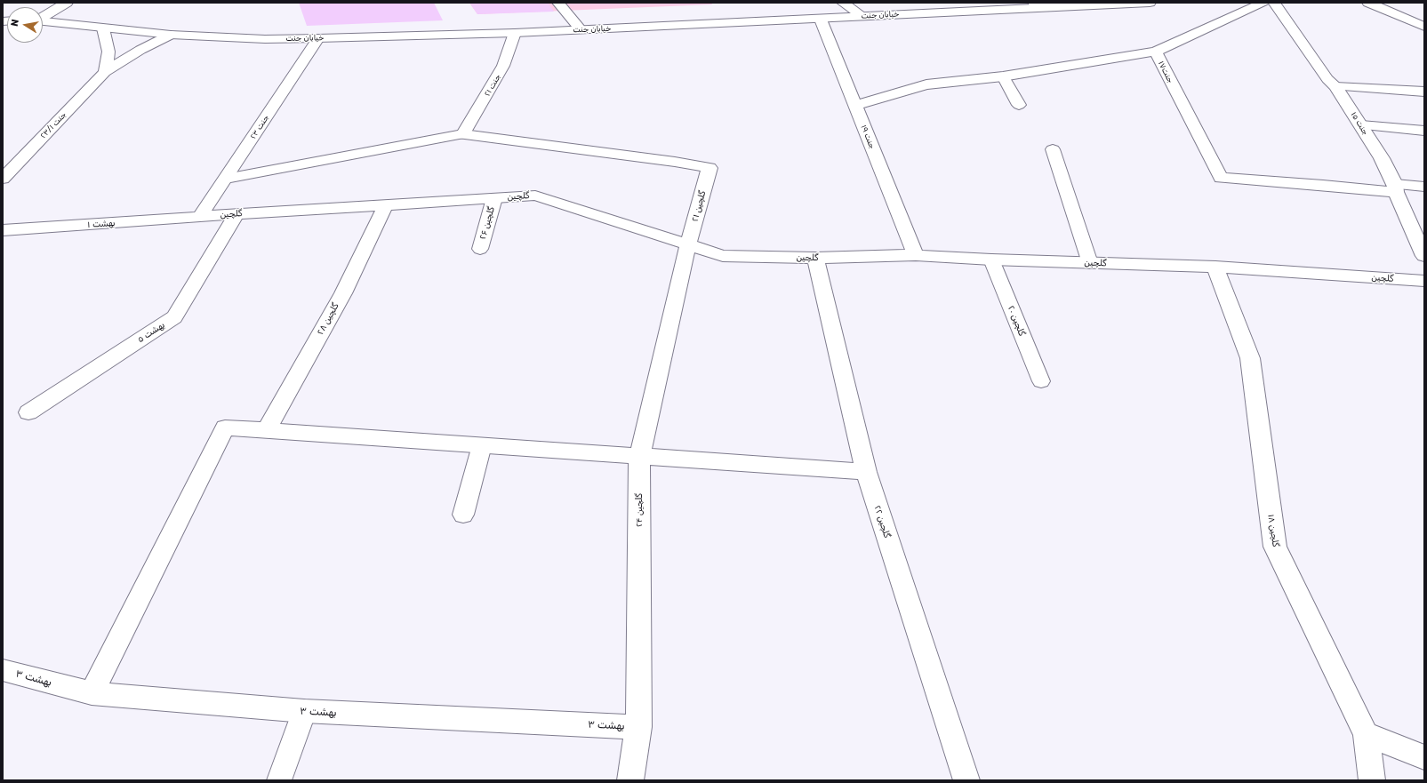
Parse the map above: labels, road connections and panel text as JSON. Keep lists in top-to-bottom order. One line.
{"streets":{"street":["خیابان جنت","جنت۱۷","جنت ۱۵","جنت ۲۳/۱","جنت ۲۳","جنت ۱۹","گلچین","گلچین ۲۱","بهشت ۱","گلچین ۲۸","بهشت ۵","گلچین ۲۴","گلچین ۲۲","گلچین ۱۸","بهشت ۳"],"lane":["جنت ۲۱","گلچین ۲۶","گلچین ۲۰"]},"crossings":[["خیابان جنت","جنت ۲۱"],["خیابان جنت","جنت ۲۳/۱"],["خیابان جنت","جنت ۲۳"],["خیابان جنت","جنت ۱۹"],["جنت۱۷","جنت ۱۵"],["جنت ۲۱","گلچین ۲۱"],["جنت ۲۳","گلچین"],["جنت ۲۳","بهشت ۱"],["جنت ۱۹","گلچین"],["گلچین","گلچین ۲۱"],["گلچین","گلچین ۲۶"],["گلچین","بهشت ۱"],["گلچین","گلچین ۲۸"],["گلچین","گلچین ۲۰"],["گلچین","بهشت ۵"],["گلچین","گلچین ۲۴"],["گلچین","گلچین ۲۲"],["گلچین","گلچین ۱۸"],["گلچین ۲۱","گلچین ۲۴"],["گلچین ۲۴","بهشت ۳"]],"north":"left"}
